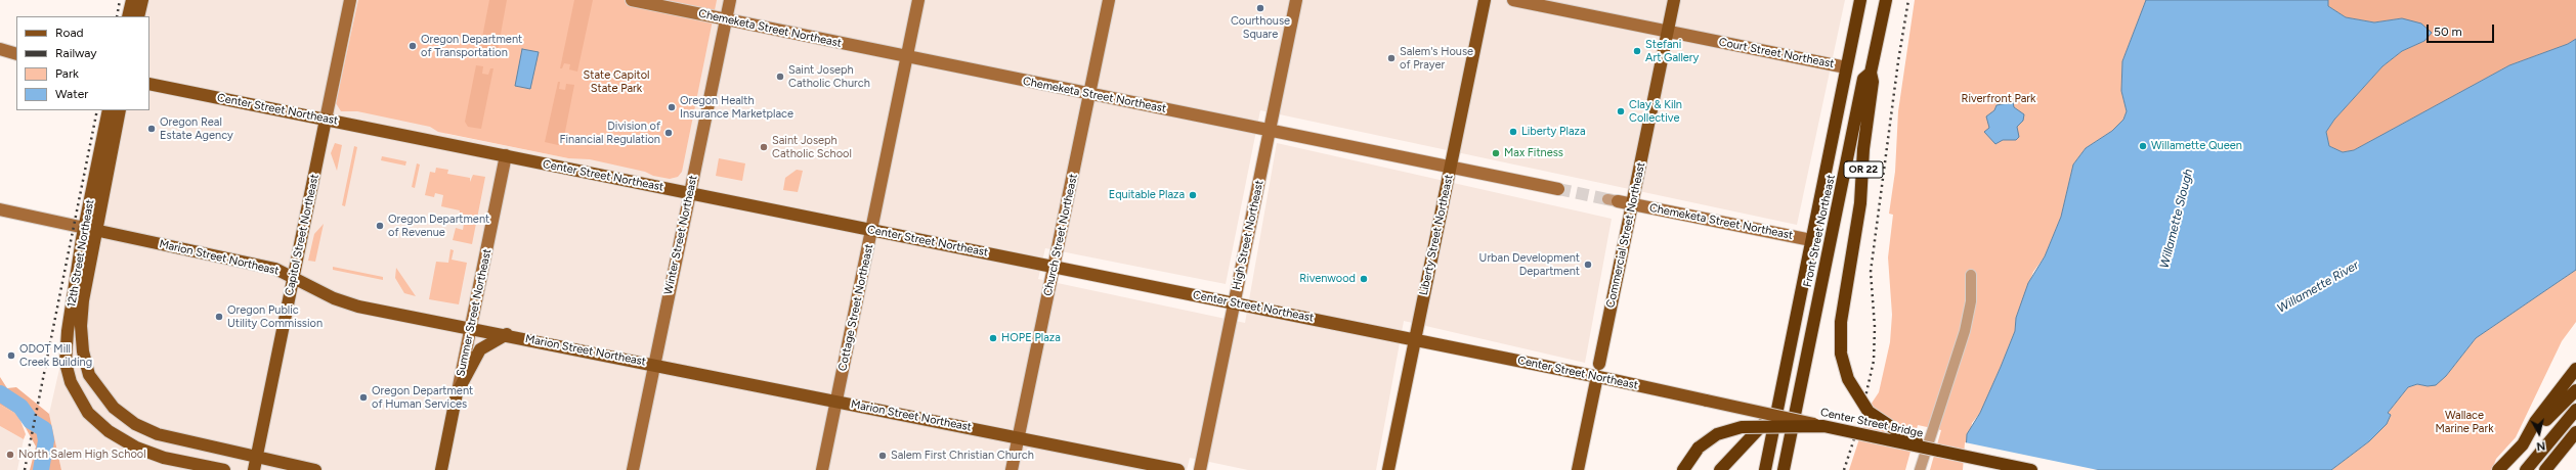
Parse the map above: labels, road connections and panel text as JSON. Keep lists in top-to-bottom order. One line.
{"streets":{"highway":["OR 22","Front Street Northeast","Center Street Bridge"],"main road":["Center Street Northeast","Capitol Street Northeast","Liberty Street Northeast","Commercial Street Northeast","12th Street Northeast","Marion Street Northeast","Summer Street Northeast"],"street":["Chemeketa Street Northeast","Court Street Northeast","Winter Street Northeast","Church Street Northeast","High Street Northeast","Cottage Street Northeast"]},"crossings":[["Chemeketa Street Northeast","Front Street Northeast"],["Chemeketa Street Northeast","Winter Street Northeast"],["Chemeketa Street Northeast","Church Street Northeast"],["Chemeketa Street Northeast","High Street Northeast"],["Chemeketa Street Northeast","Liberty Street Northeast"],["Chemeketa Street Northeast","Commercial Street Northeast"],["Chemeketa Street Northeast","Cottage Street Northeast"],["Court Street Northeast","Front Street Northeast"],["Court Street Northeast","Commercial Street Northeast"],["Center Street Northeast","Capitol Street Northeast"],["Center Street Northeast","Winter Street Northeast"],["Center Street Northeast","Church Street Northeast"],["Center Street Northeast","High Street Northeast"],["Center Street Northeast","Liberty Street Northeast"],["Center Street Northeast","Commercial Street Northeast"],["Center Street Northeast","Cottage Street Northeast"],["Center Street Northeast","Summer Street Northeast"],["Center Street Northeast","Center Street Bridge"],["OR 22","Front Street Northeast"],["OR 22","Center Street Bridge"],["Capitol Street Northeast","12th Street Northeast"],["Capitol Street Northeast","Marion Street Northeast"],["Winter Street Northeast","Marion Street Northeast"],["Church Street Northeast","Marion Street Northeast"],["12th Street Northeast","Marion Street Northeast"],["Marion Street Northeast","Cottage Street Northeast"],["Marion Street Northeast","Summer Street Northeast"]],"water":["Willamette Slough","Willamette River"],"parks":["State Capitol State Park","Riverfront Park","Wallace Marine Park"],"places":["Courthouse Square","Oregon Department of Transportation","Stefani Art Gallery","Salem's House of Prayer","Saint Joseph Catholic Church","Oregon Health Insurance Marketplace","Clay & Kiln Collective","Oregon Real Estate Agency","Liberty Plaza","Division of Financial Regulation","Willamette Queen","Saint Joseph Catholic School","Max Fitness","Equitable Plaza","Oregon Department of Revenue","Urban Development Department","Rivenwood","Oregon Public Utility Commission","HOPE Plaza","ODOT Mill Creek Building","Oregon Department of Human Services","North Salem High School","Salem First Christian Church"],"legend":["Road","Railway","Park","Water"],"scale_bar":"50 m","north":"bottom"}
